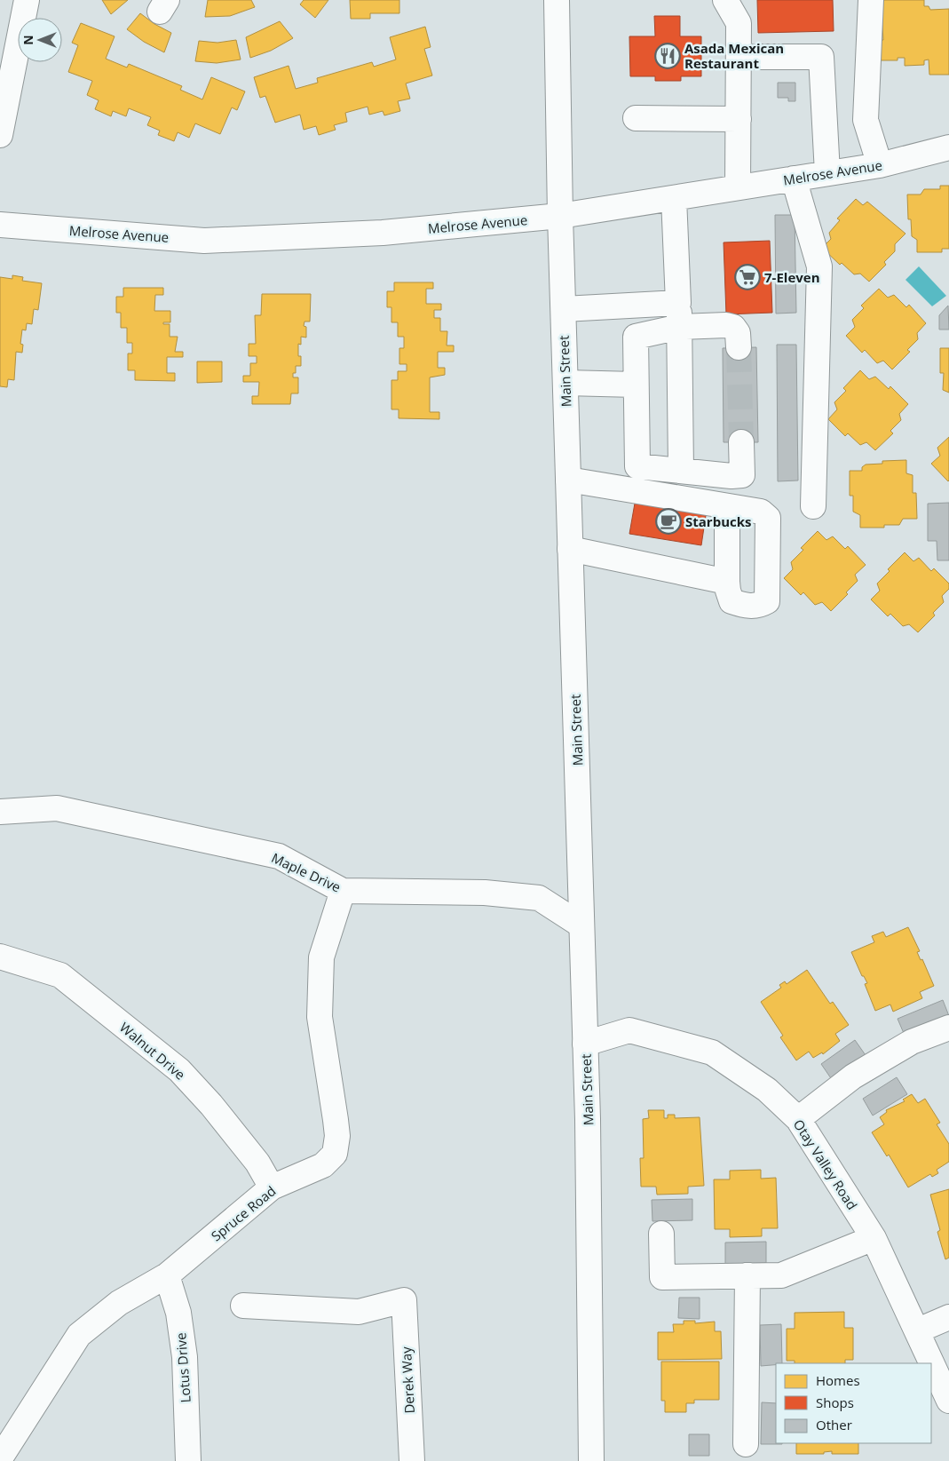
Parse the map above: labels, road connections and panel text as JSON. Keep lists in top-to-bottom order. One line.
{"streets":{"street":["Melrose Avenue","Main Street","Maple Drive","Walnut Drive","Otay Valley Road","Spruce Road","Lotus Drive","Derek Way"]},"crossings":[["Melrose Avenue","Main Street"],["Main Street","Maple Drive"],["Main Street","Otay Valley Road"],["Maple Drive","Spruce Road"],["Walnut Drive","Spruce Road"],["Spruce Road","Lotus Drive"]],"places":{"restaurant":["Asada Mexican Restaurant"],"supermarket":["7-Eleven"],"cafe":["Starbucks"]},"legend":["Homes","Shops","Other"],"north":"left"}
